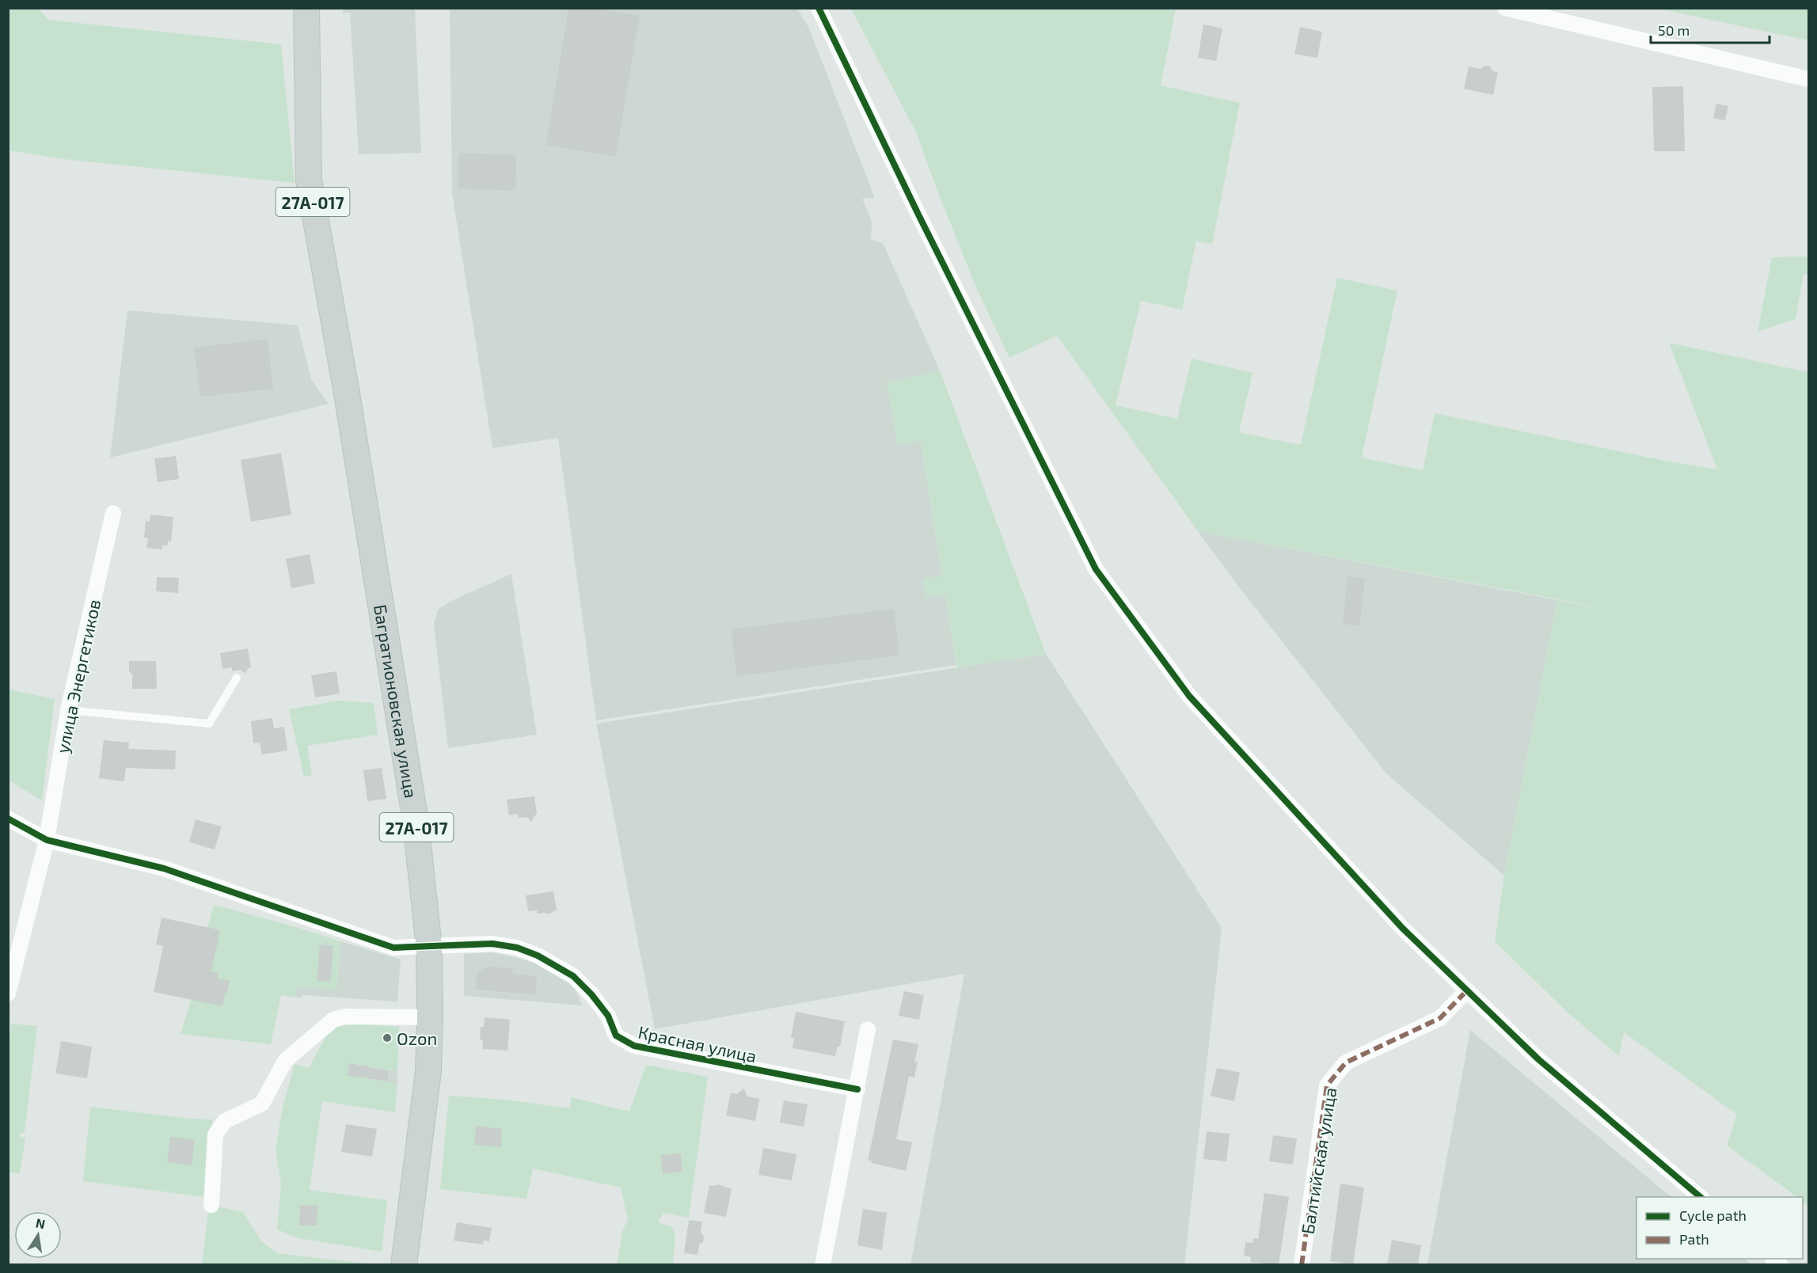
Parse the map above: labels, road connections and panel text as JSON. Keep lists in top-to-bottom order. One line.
{"streets":{"main road":["27А-017","Багратионовская улица"],"street":["улица Энергетиков","Красная улица","Балтийская улица"]},"crossings":[["улица Энергетиков","Красная улица"],["Багратионовская улица","Красная улица"]],"places":["Ozon"],"legend":["Cycle path","Path"],"scale_bar":"50 m","north":"top"}
